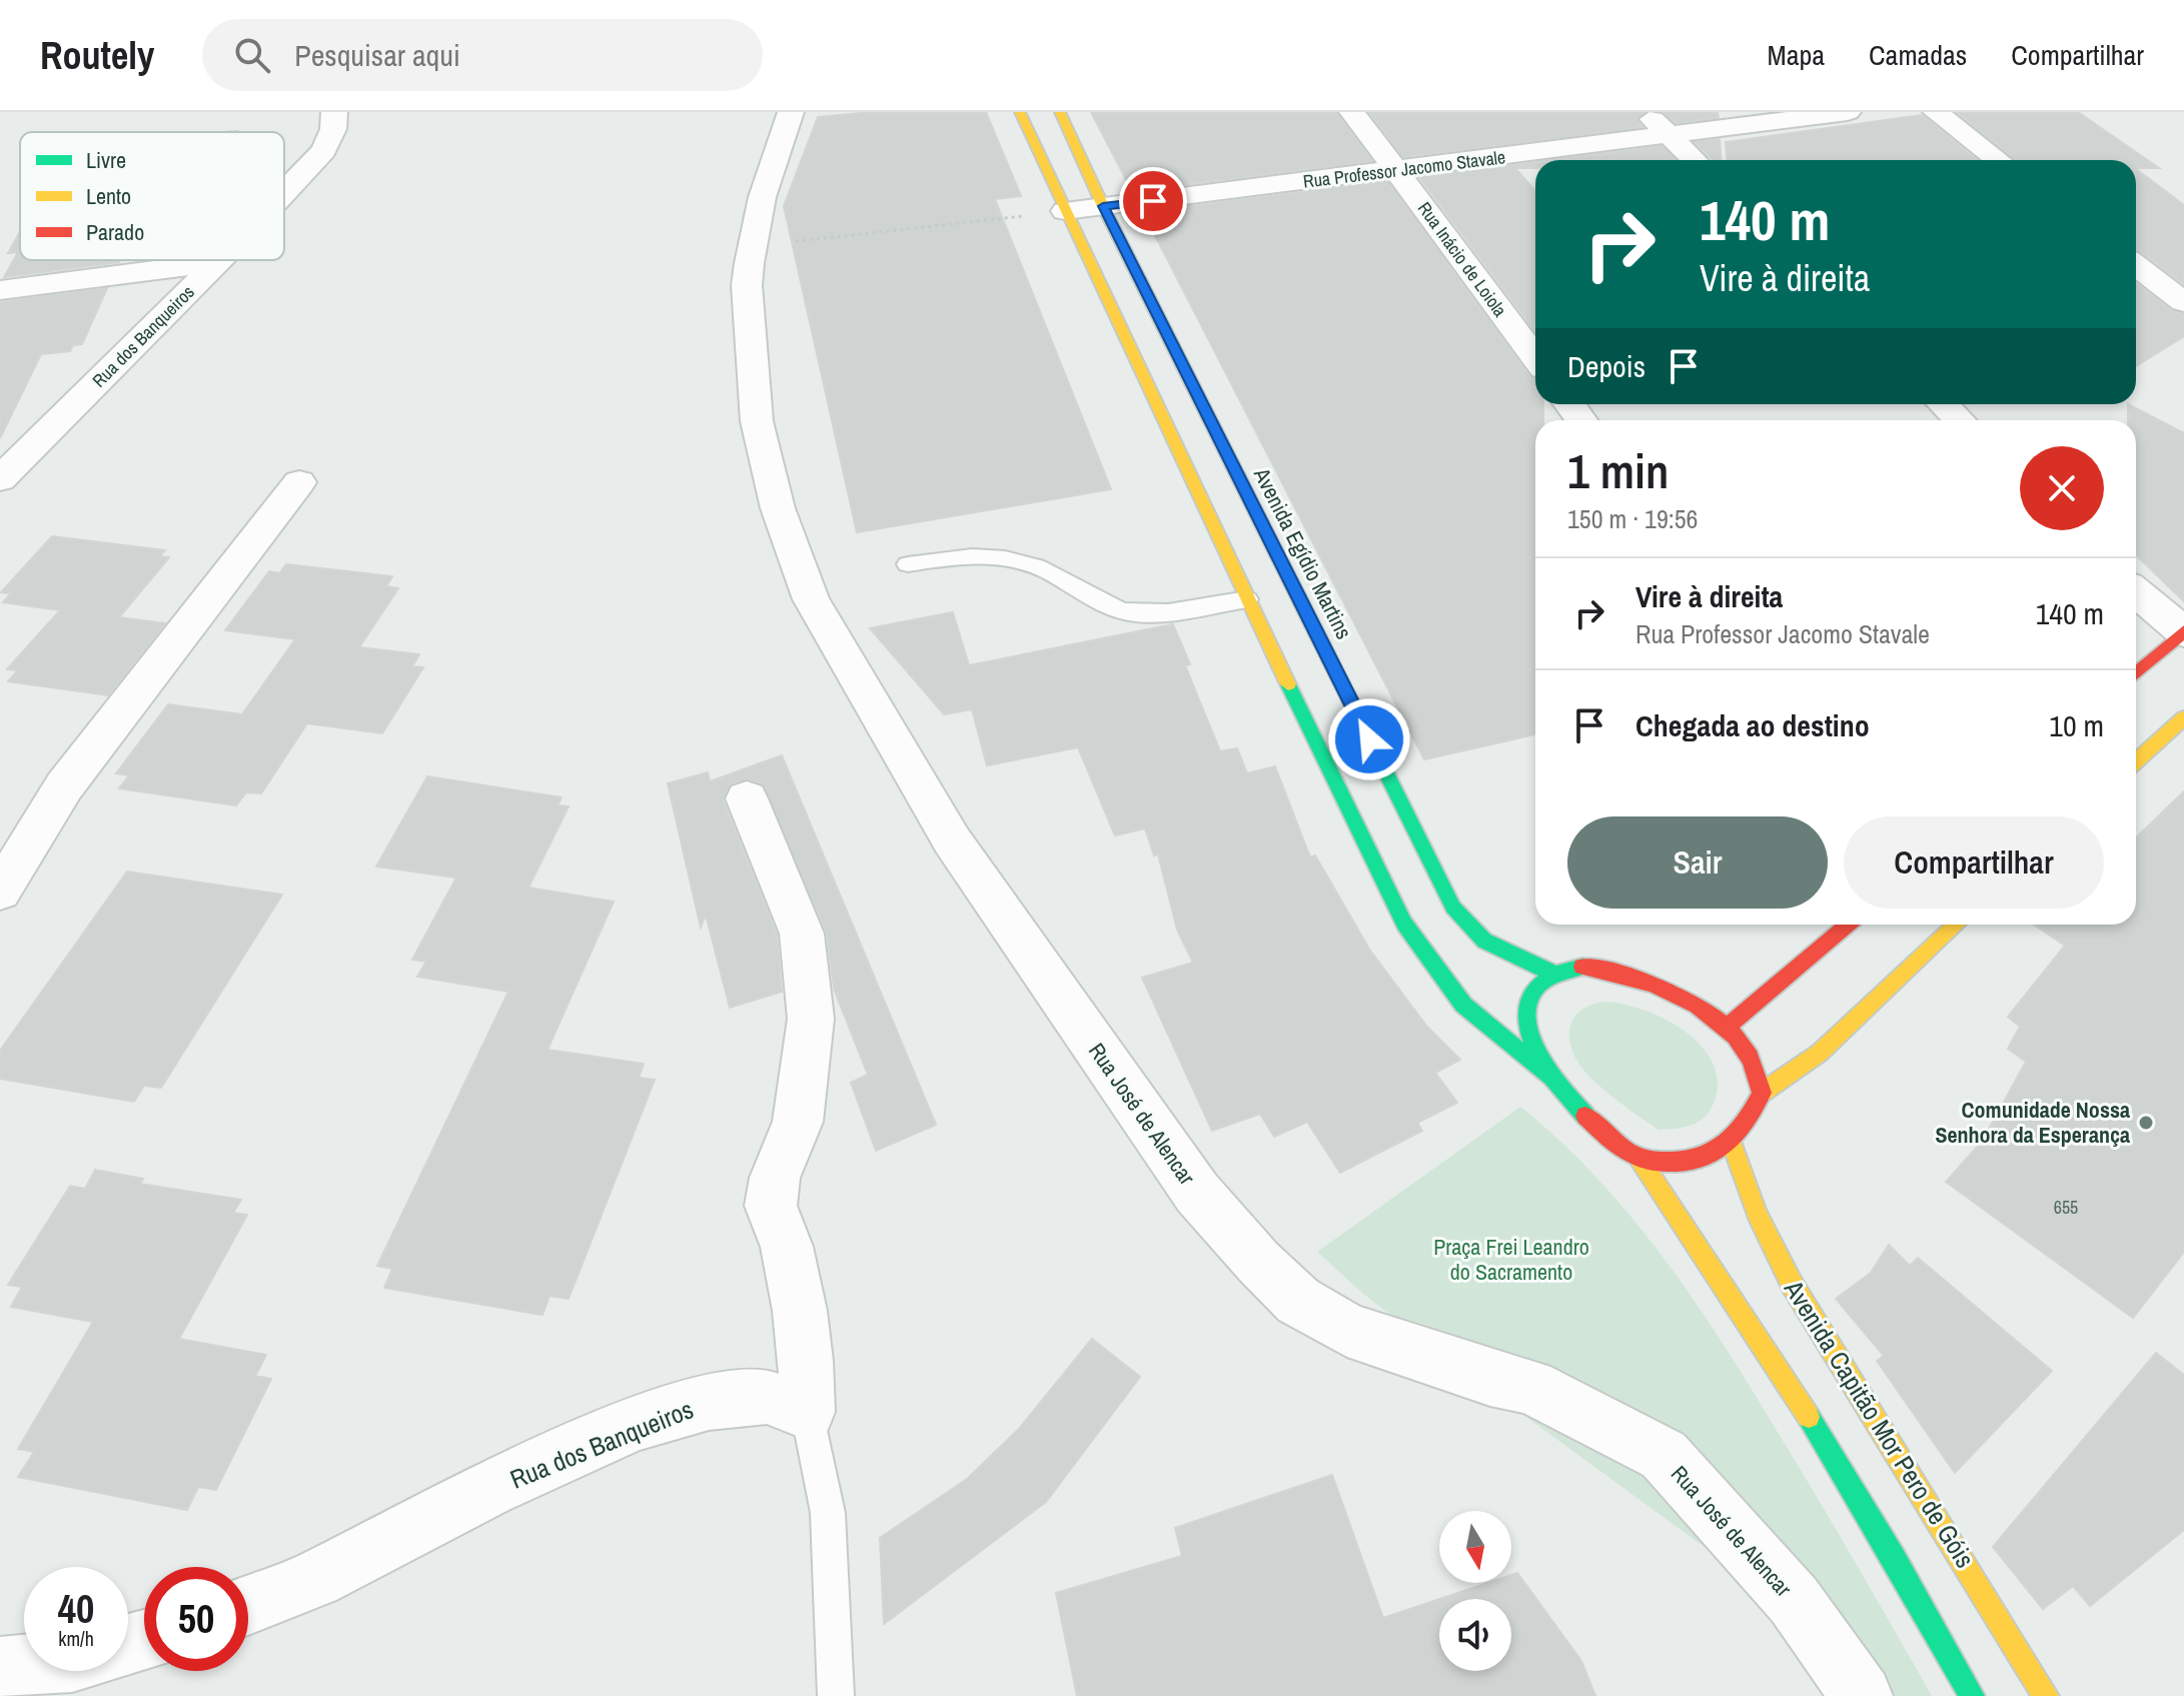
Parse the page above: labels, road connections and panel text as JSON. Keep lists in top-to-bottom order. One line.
{"streets":{"main road":["Avenida Egídio Martins","Avenida Capitão Mor Pero de Góis"],"street":["Rua Professor Jacomo Stavale","Rua Inácio de Loiola","Rua dos Banqueiros","Rua José de Alencar"]},"crossings":[["Rua Professor Jacomo Stavale","Rua Inácio de Loiola"],["Rua Professor Jacomo Stavale","Avenida Egídio Martins"],["Avenida Egídio Martins","Avenida Capitão Mor Pero de Góis"]],"parks":["Praça Frei Leandro do Sacramento"],"places":["Comunidade Nossa Senhora da Esperança"],"house_numbers":["655"],"legend":["Livre","Lento","Parado"],"north":"bottom","page":{"header":"Routely","search":"Pesquisar aqui","nav":["Mapa","Camadas","Compartilhar"],"turn":["140 m","Vire à direita"],"then":"Depois","heading":["1 min","150 m · 19:56"],"list":[{"name":"Vire à direita","note":"Rua Professor Jacomo Stavale","value":"140 m"},{"name":"Chegada ao destino","value":"10 m"}],"buttons":["Sair","Compartilhar"],"speed":"40 km/h","limit":"50"}}
